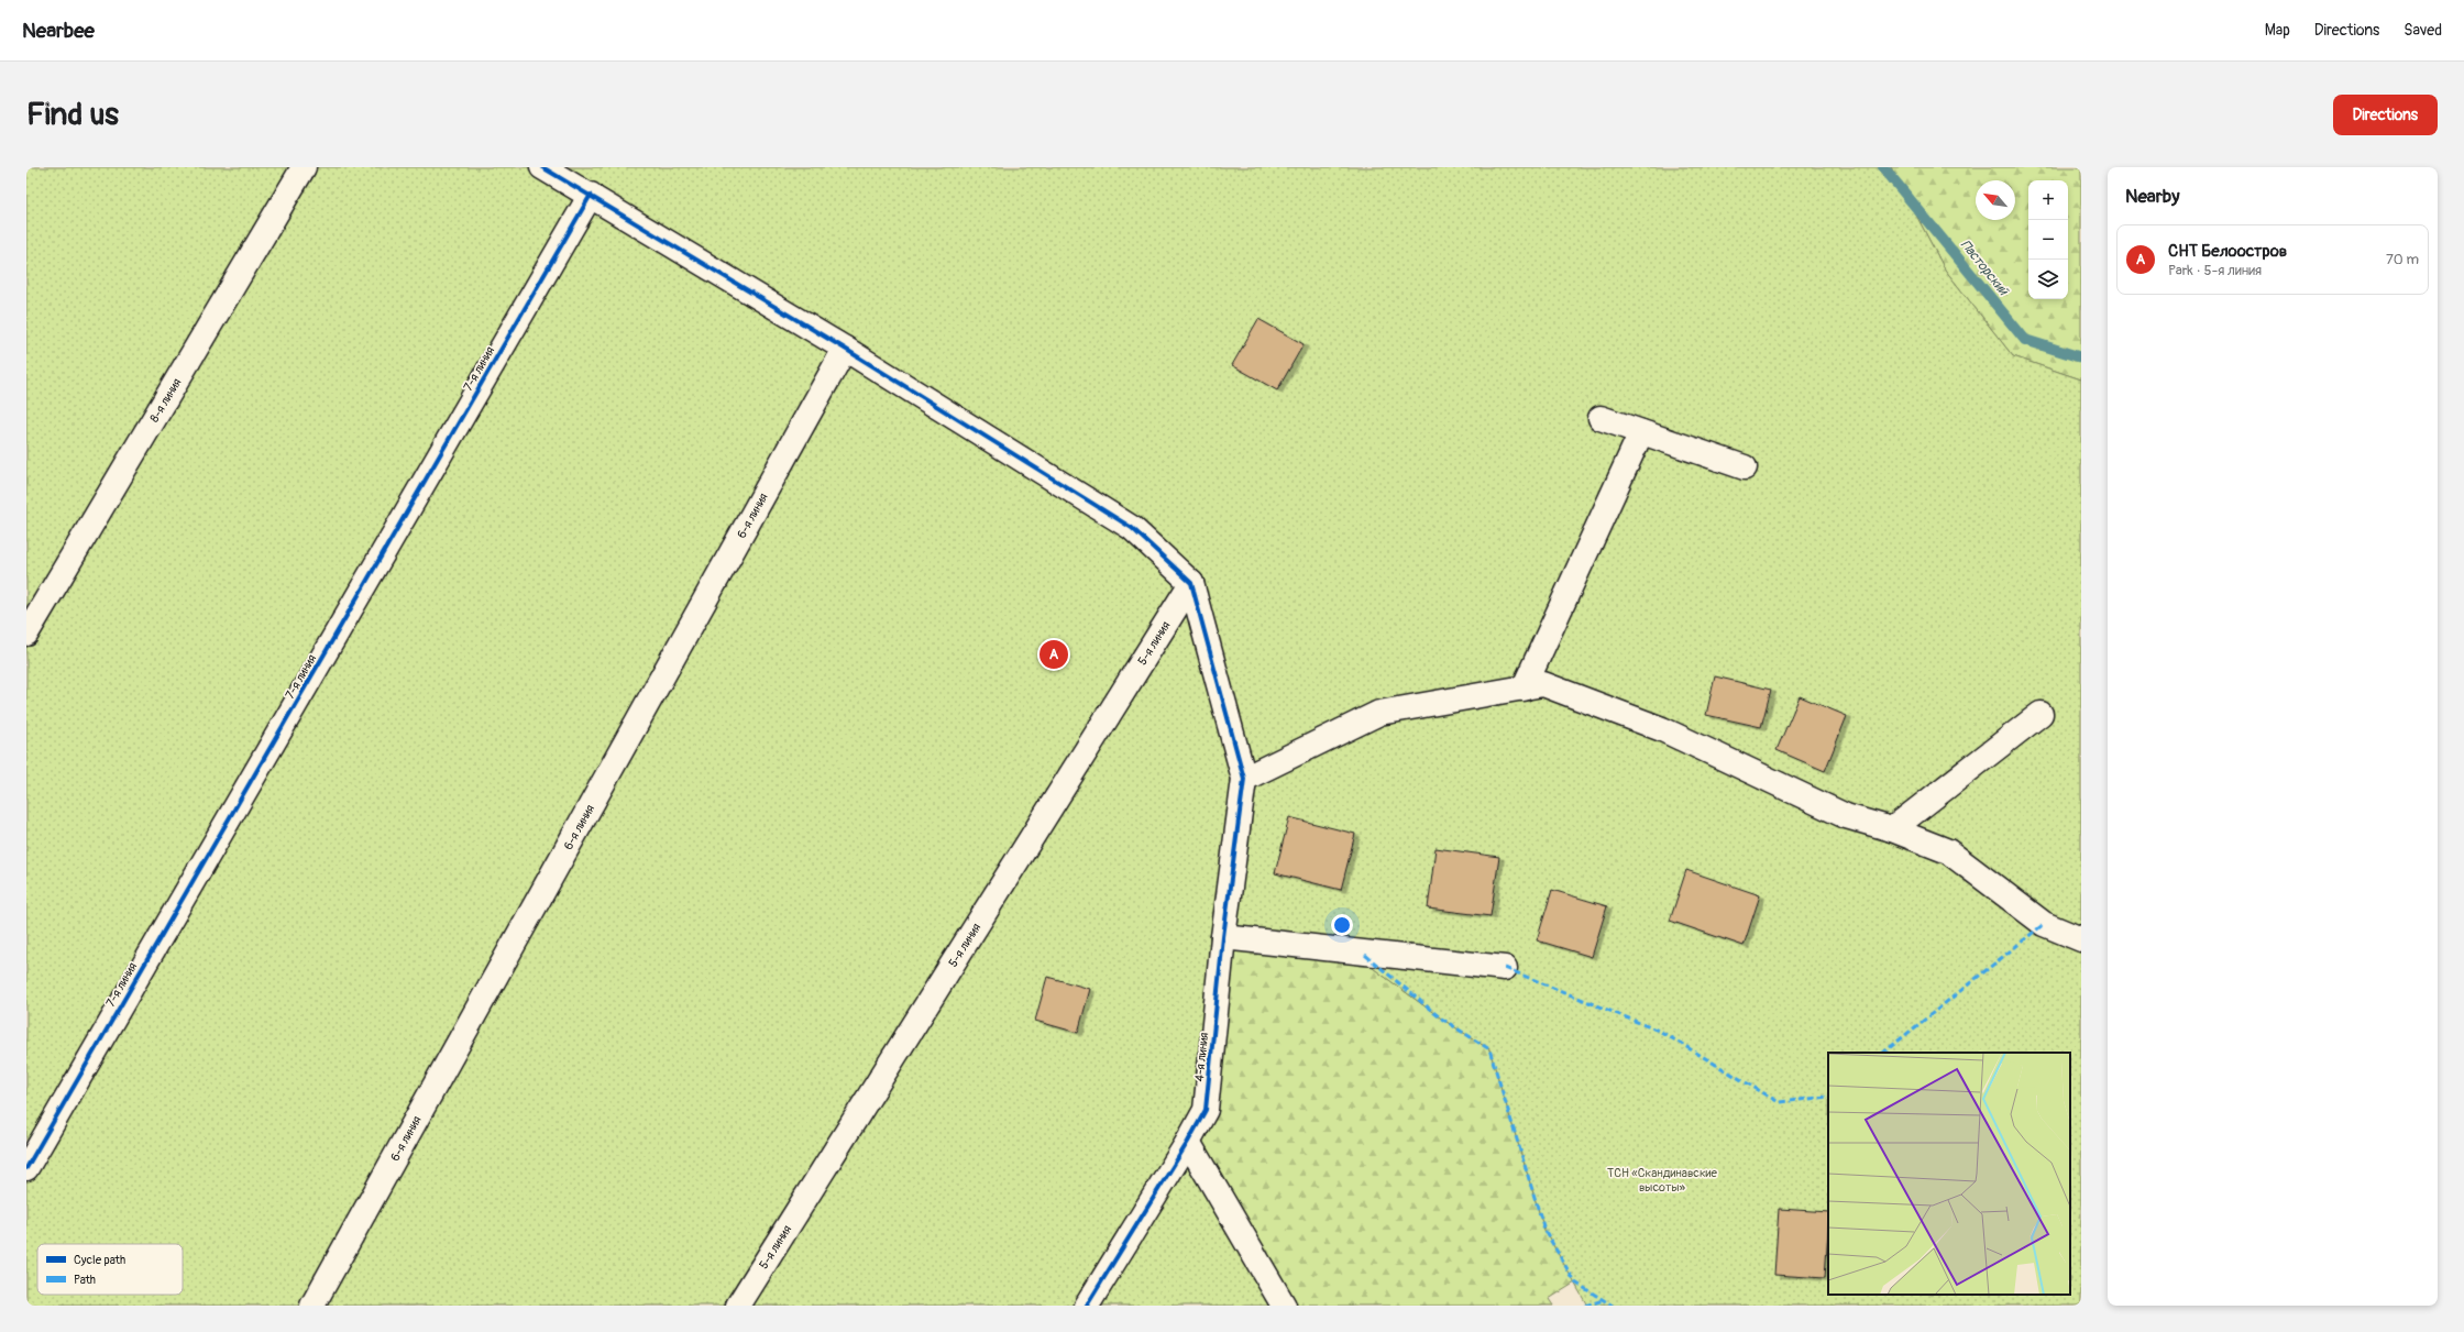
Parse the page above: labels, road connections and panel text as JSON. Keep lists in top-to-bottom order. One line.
{"streets":{"street":["7-я линия","8-я линия","6-я линия","5-я линия","4-я линия"]},"water":["Пасторский"],"parks":["ТСН «Скандинавские высоты»"],"legend":["Cycle path","Path"],"north":"top left","page":{"header":"Nearbee","nav":["Map","Directions","Saved"],"buttons":"Directions","title":"Find us","heading":"Nearby","map_buttons":["+","−"],"list":[{"mark":"A","name":"СНТ Белоостров","note":"Park · 5-я линия","value":"70 m"}],"pins":"A"}}
